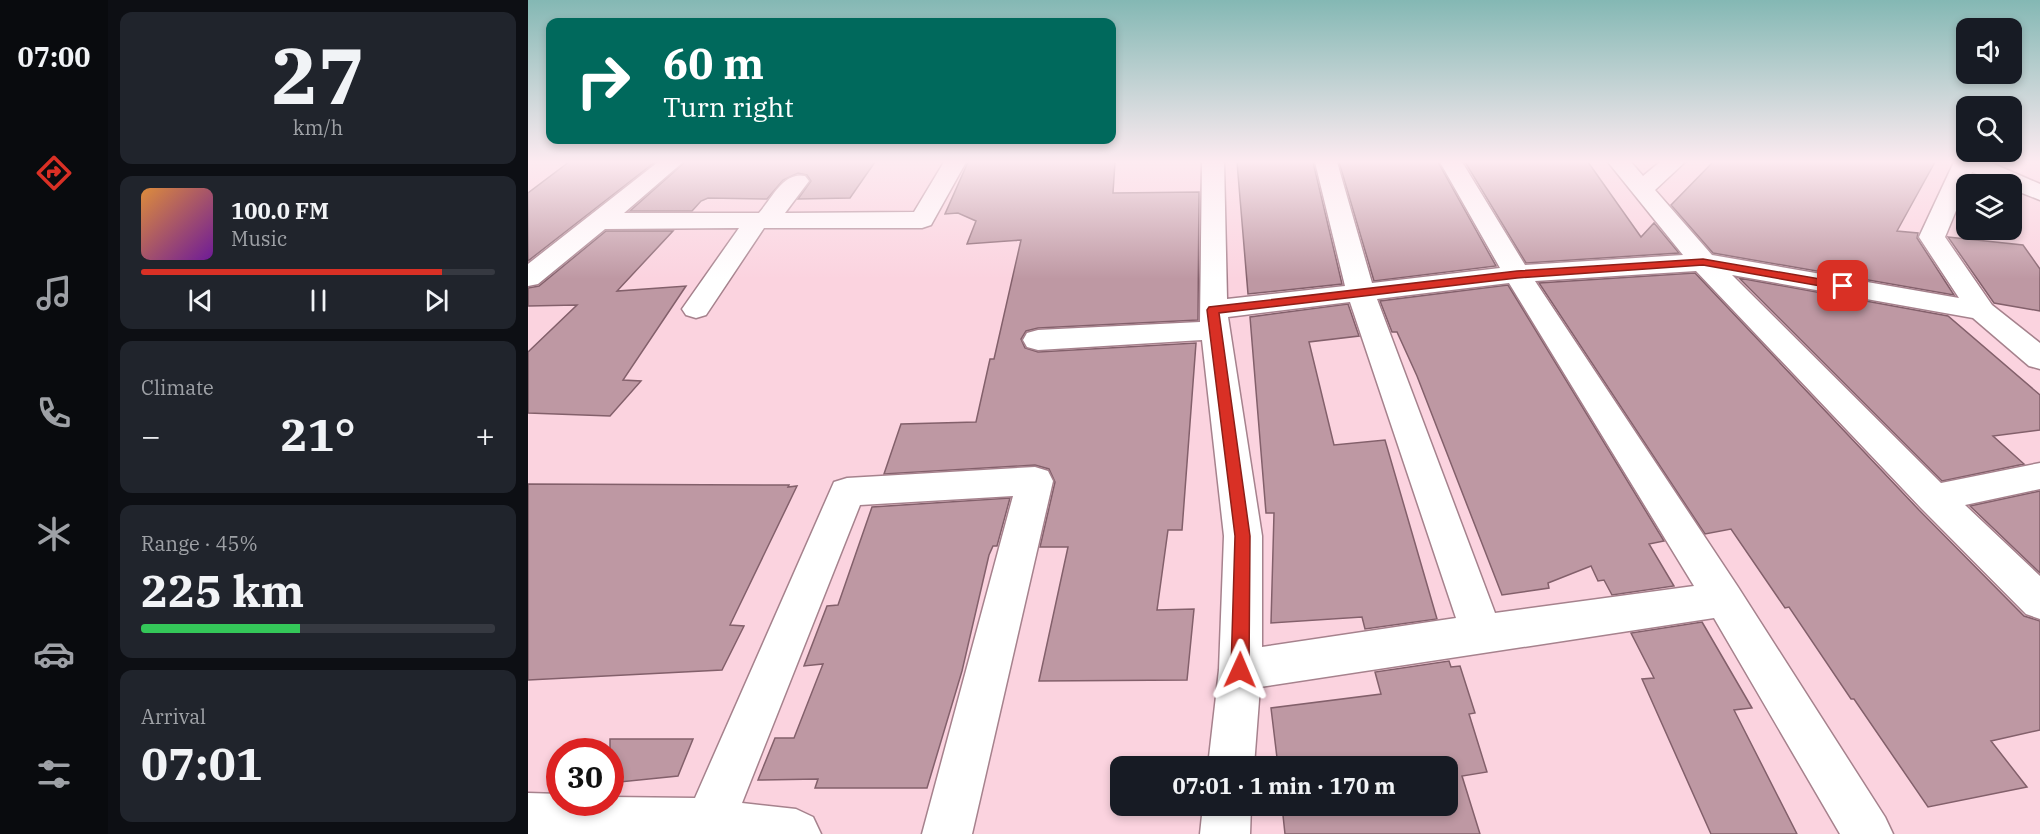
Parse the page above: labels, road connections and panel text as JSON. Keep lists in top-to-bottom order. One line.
{"page":{"tabs":"07:00","tile":[["27","km/h"],"Climate",["Range · 45%","225 km"],["Arrival","07:01"]],"turn":["60 m","Turn right"],"song":["100.0 FM","Music"],"heat":["−","21°","+"],"limit":"30","trip":"07:01 · 1 min · 170 m"}}
